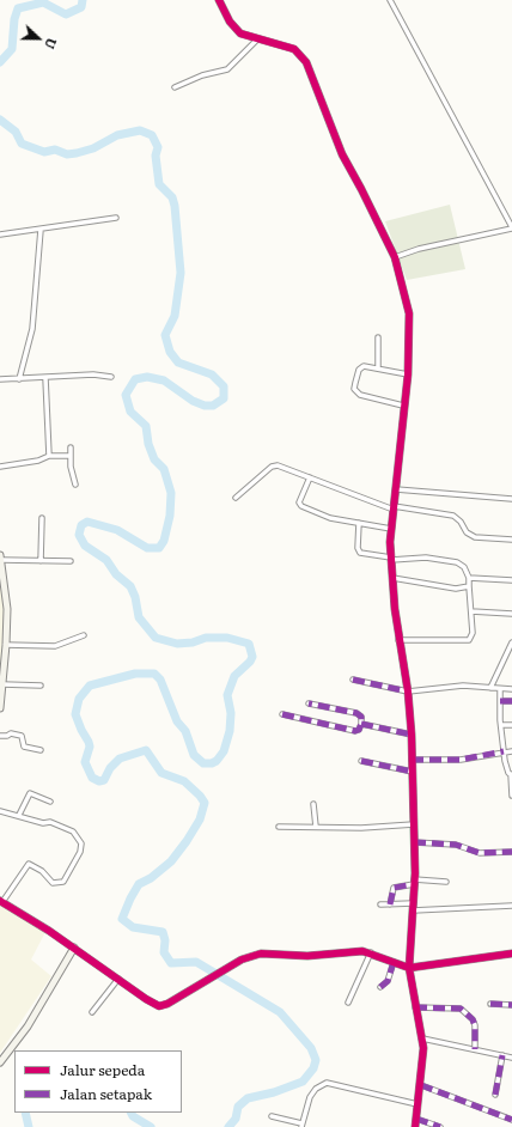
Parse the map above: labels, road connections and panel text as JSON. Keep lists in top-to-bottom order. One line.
{"legend":["Jalur sepeda","Jalan setapak"],"north":"right"}
